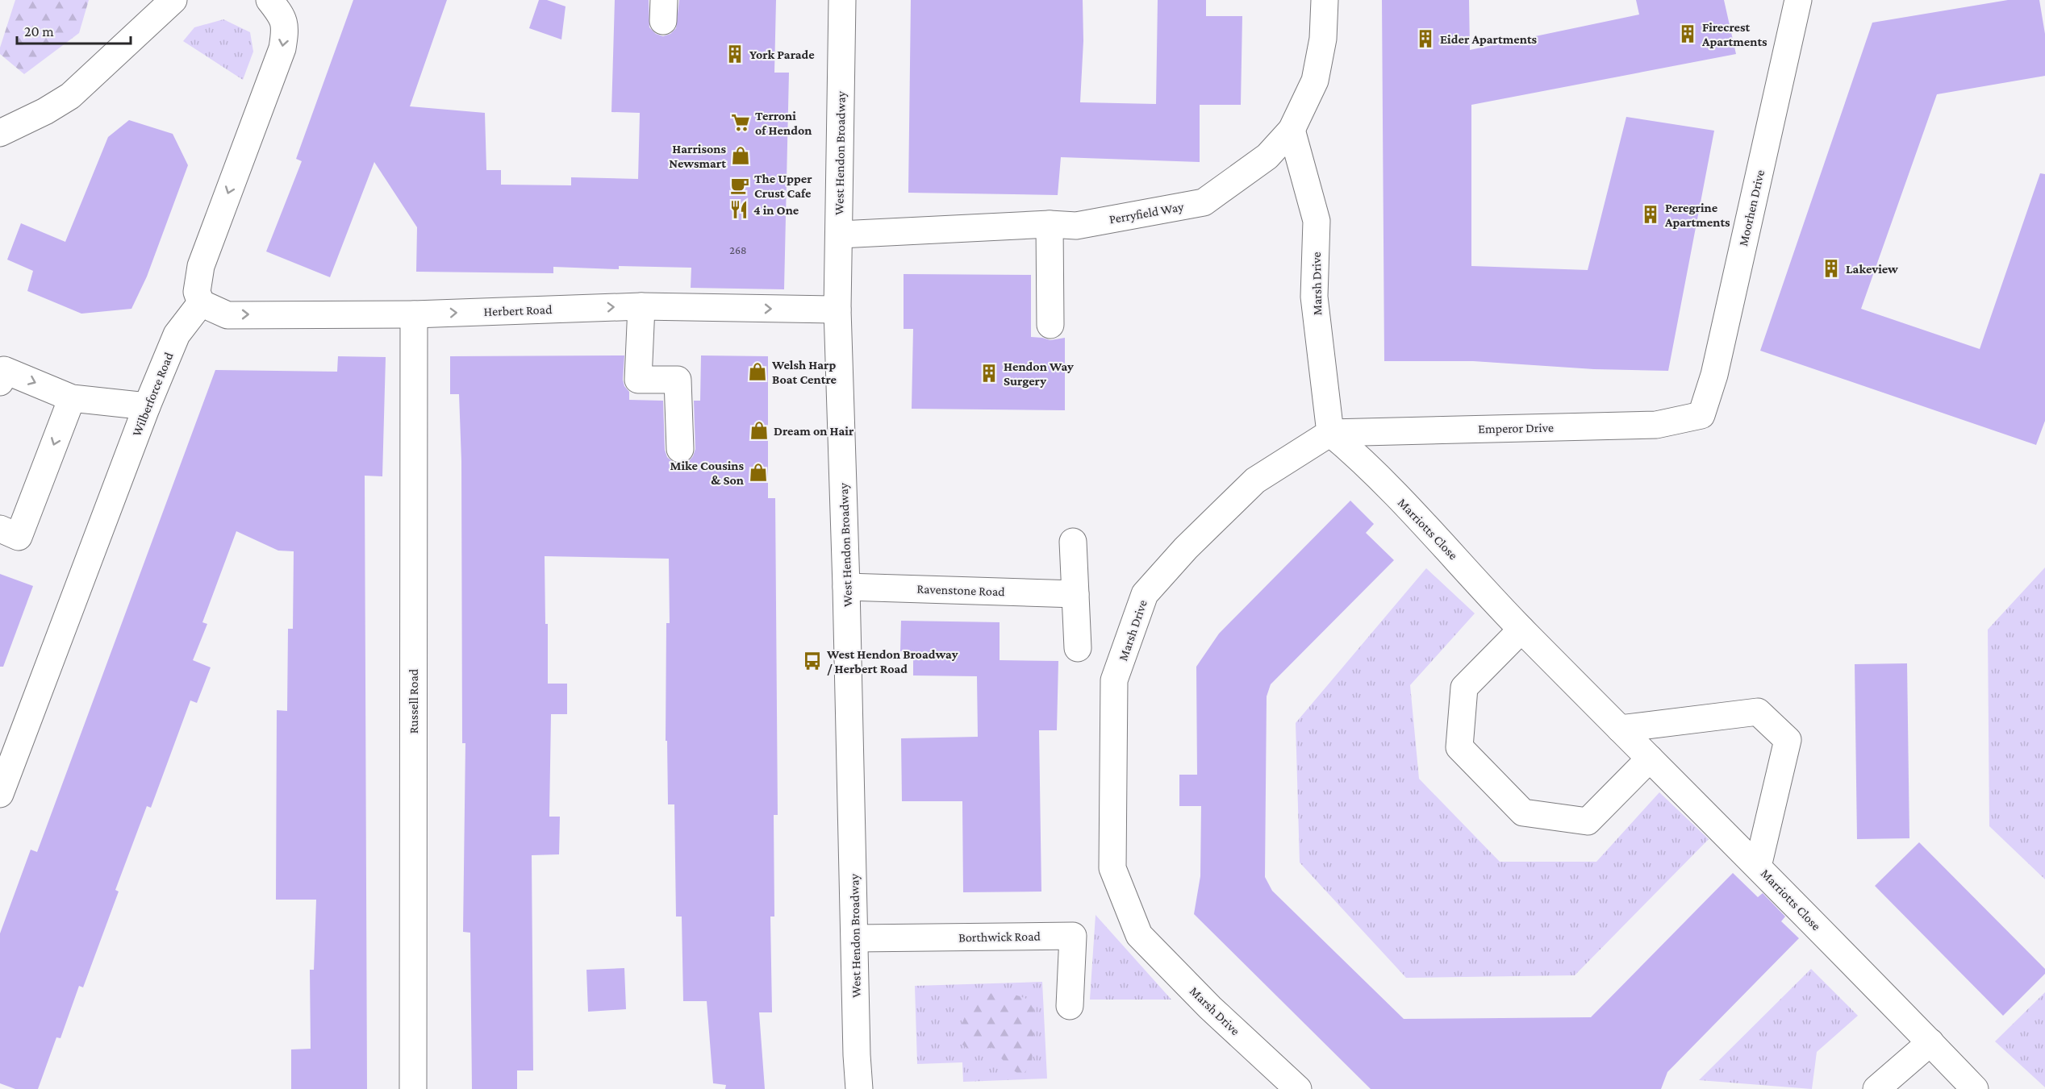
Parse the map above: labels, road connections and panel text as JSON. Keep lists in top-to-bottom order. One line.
{"streets":{"street":["West Hendon Broadway","Moorhen Drive","Perryfield Way","Marsh Drive","Herbert Road","Wilberforce Road","Emperor Drive","Marriotts Close","Ravenstone Road","Russell Road","Borthwick Road"]},"crossings":[["West Hendon Broadway","Perryfield Way"],["West Hendon Broadway","Herbert Road"],["West Hendon Broadway","Ravenstone Road"],["West Hendon Broadway","Borthwick Road"],["Moorhen Drive","Emperor Drive"],["Perryfield Way","Marsh Drive"],["Marsh Drive","Emperor Drive"],["Marsh Drive","Marriotts Close"],["Herbert Road","Wilberforce Road"],["Herbert Road","Russell Road"],["Emperor Drive","Marriotts Close"]],"one_way":["Herbert Road"],"places":{"building":["Firecrest Apartments","Eider Apartments","York Parade","Peregrine Apartments","Lakeview","Hendon Way Surgery"],"supermarket":["Terroni of Hendon"],"shop":["Harrisons Newsmart","Welsh Harp Boat Centre","Dream on Hair","Mike Cousins & Son"],"cafe":["The Upper Crust Cafe"],"restaurant":["4 in One"],"bus stop":["West Hendon Broadway / Herbert Road"]},"house_numbers":["268"],"scale_bar":"20 m"}
